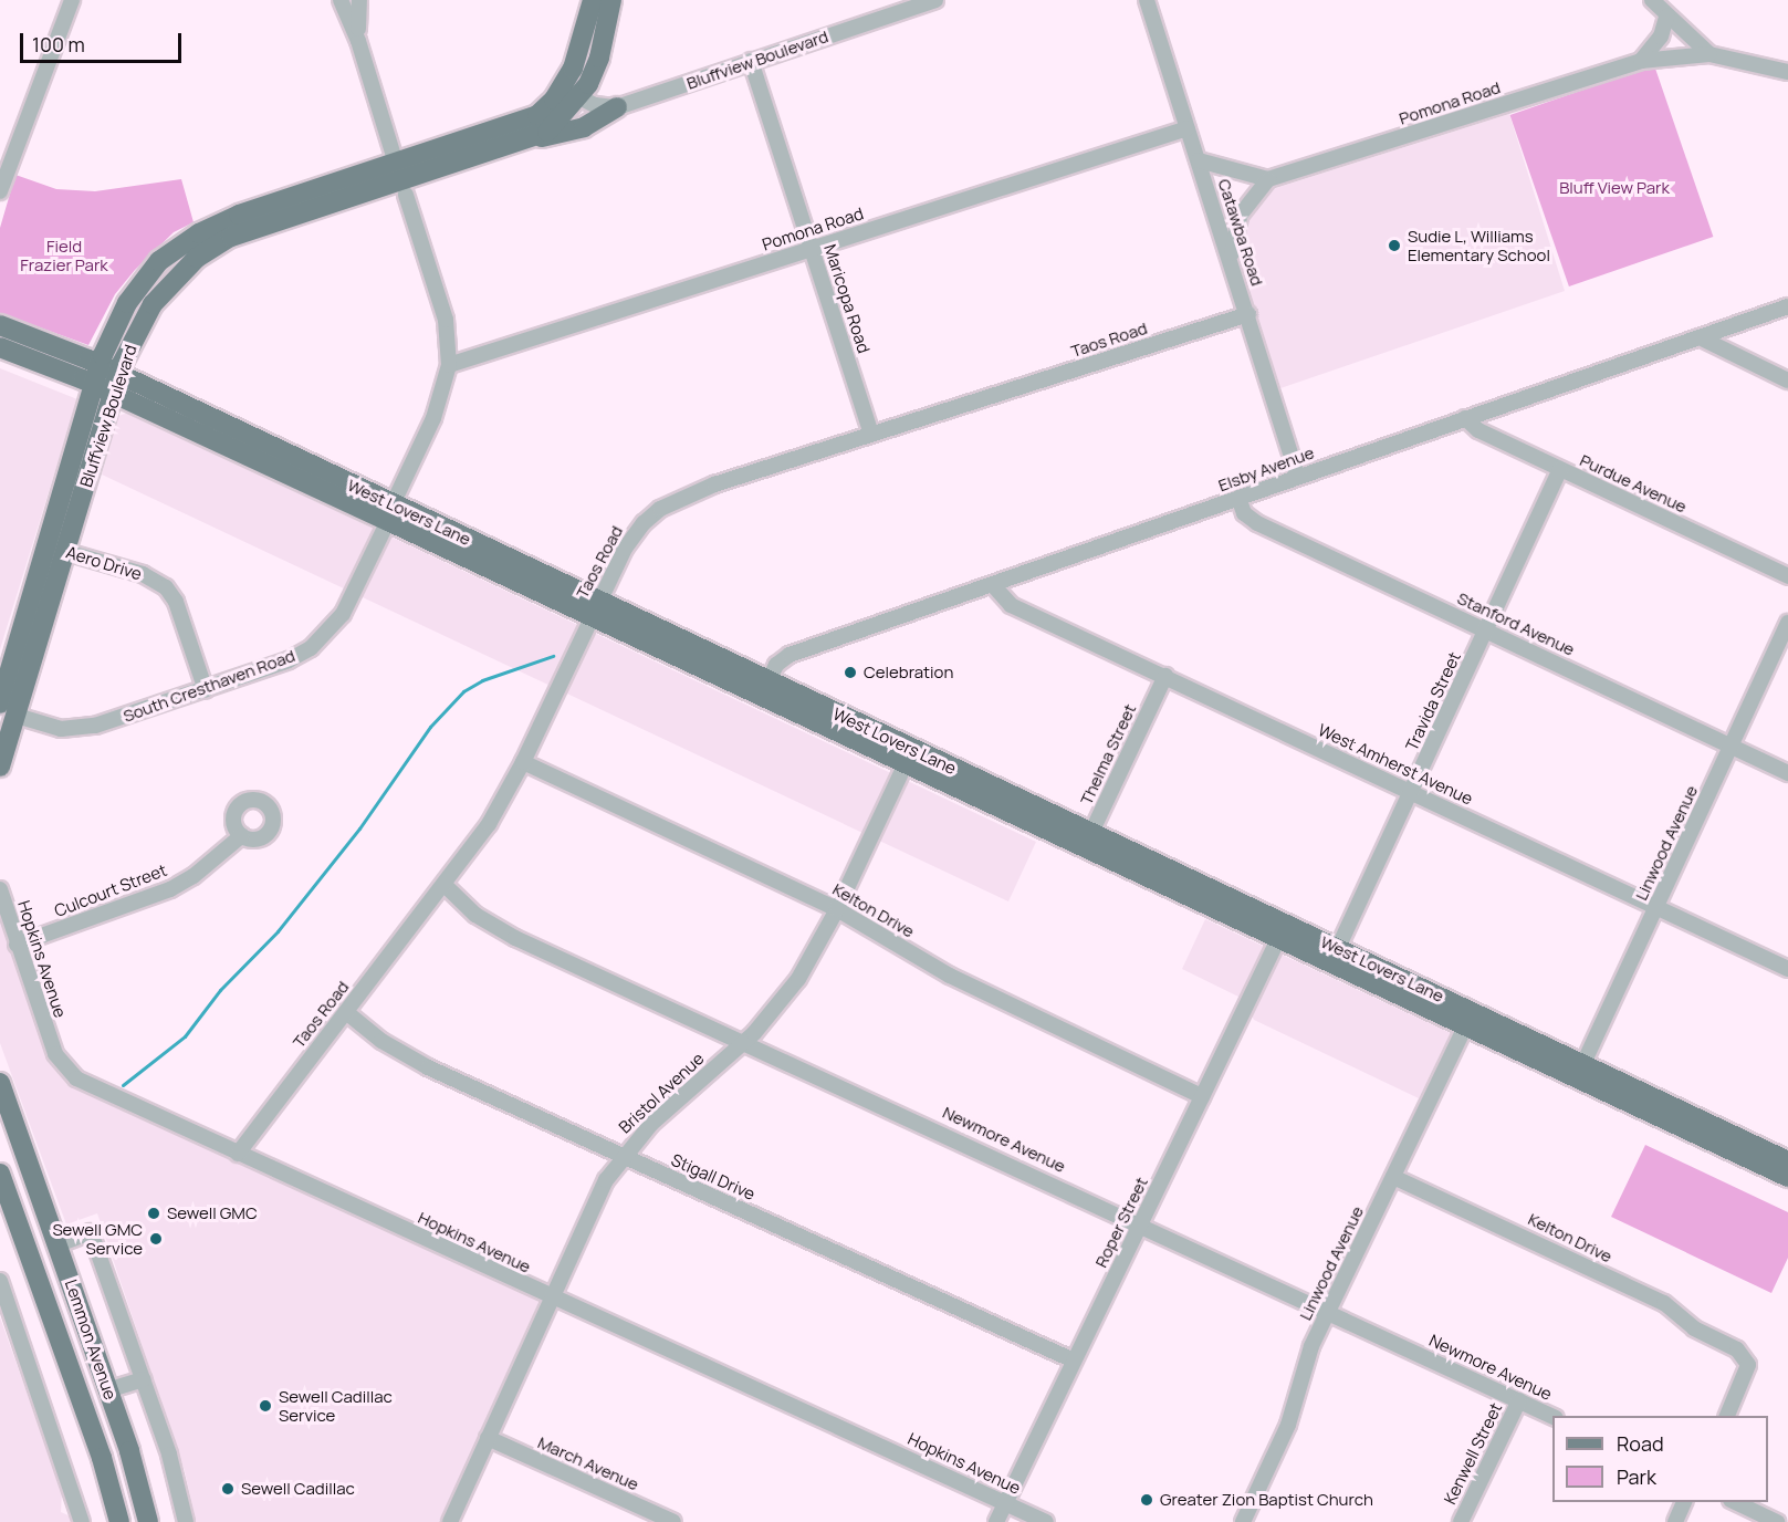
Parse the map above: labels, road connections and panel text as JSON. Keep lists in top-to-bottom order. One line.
{"streets":{"main road":["Bluffview Boulevard","West Lovers Lane","Aero Drive","Lemmon Avenue"],"street":["Pomona Road","Catawba Road","Maricopa Road","Taos Road","Elsby Avenue","Purdue Avenue","Stanford Avenue","South Cresthaven Road","Travida Street","Thelma Street","West Amherst Avenue","Linwood Avenue","Culcourt Street","Kelton Drive","Hopkins Avenue","Bristol Avenue","Newmore Avenue","Stigall Drive","Roper Street","Kenwell Street","March Avenue"]},"crossings":[["Bluffview Boulevard","Maricopa Road"],["Bluffview Boulevard","West Lovers Lane"],["Bluffview Boulevard","Aero Drive"],["Bluffview Boulevard","South Cresthaven Road"],["Pomona Road","Catawba Road"],["Pomona Road","Maricopa Road"],["Pomona Road","South Cresthaven Road"],["Catawba Road","Taos Road"],["Catawba Road","Elsby Avenue"],["Maricopa Road","Taos Road"],["Taos Road","West Lovers Lane"],["Taos Road","Kelton Drive"],["Taos Road","Hopkins Avenue"],["Taos Road","Newmore Avenue"],["Taos Road","Stigall Drive"],["Elsby Avenue","Purdue Avenue"],["Elsby Avenue","West Lovers Lane"],["Elsby Avenue","Stanford Avenue"],["Elsby Avenue","West Amherst Avenue"],["Purdue Avenue","Travida Street"],["West Lovers Lane","South Cresthaven Road"],["West Lovers Lane","Travida Street"],["West Lovers Lane","Thelma Street"],["West Lovers Lane","Linwood Avenue"],["West Lovers Lane","Bristol Avenue"],["West Lovers Lane","Roper Street"],["Aero Drive","South Cresthaven Road"],["Stanford Avenue","Travida Street"],["Stanford Avenue","Linwood Avenue"],["Travida Street","West Amherst Avenue"],["Thelma Street","West Amherst Avenue"],["West Amherst Avenue","Linwood Avenue"],["Linwood Avenue","Kelton Drive"],["Linwood Avenue","Newmore Avenue"],["Culcourt Street","Hopkins Avenue"],["Kelton Drive","Bristol Avenue"],["Kelton Drive","Roper Street"],["Hopkins Avenue","Bristol Avenue"],["Hopkins Avenue","Roper Street"],["Bristol Avenue","Newmore Avenue"],["Bristol Avenue","Stigall Drive"],["Bristol Avenue","March Avenue"],["Newmore Avenue","Roper Street"],["Newmore Avenue","Kenwell Street"],["Stigall Drive","Roper Street"]],"parks":["Bluff View Park","Field Frazier Park"],"places":["Sudie L, Williams Elementary School","Celebration","Sewell GMC","Sewell GMC Service","Sewell Cadillac Service","Sewell Cadillac","Greater Zion Baptist Church"],"legend":["Road","Park"],"scale_bar":"100 m"}
